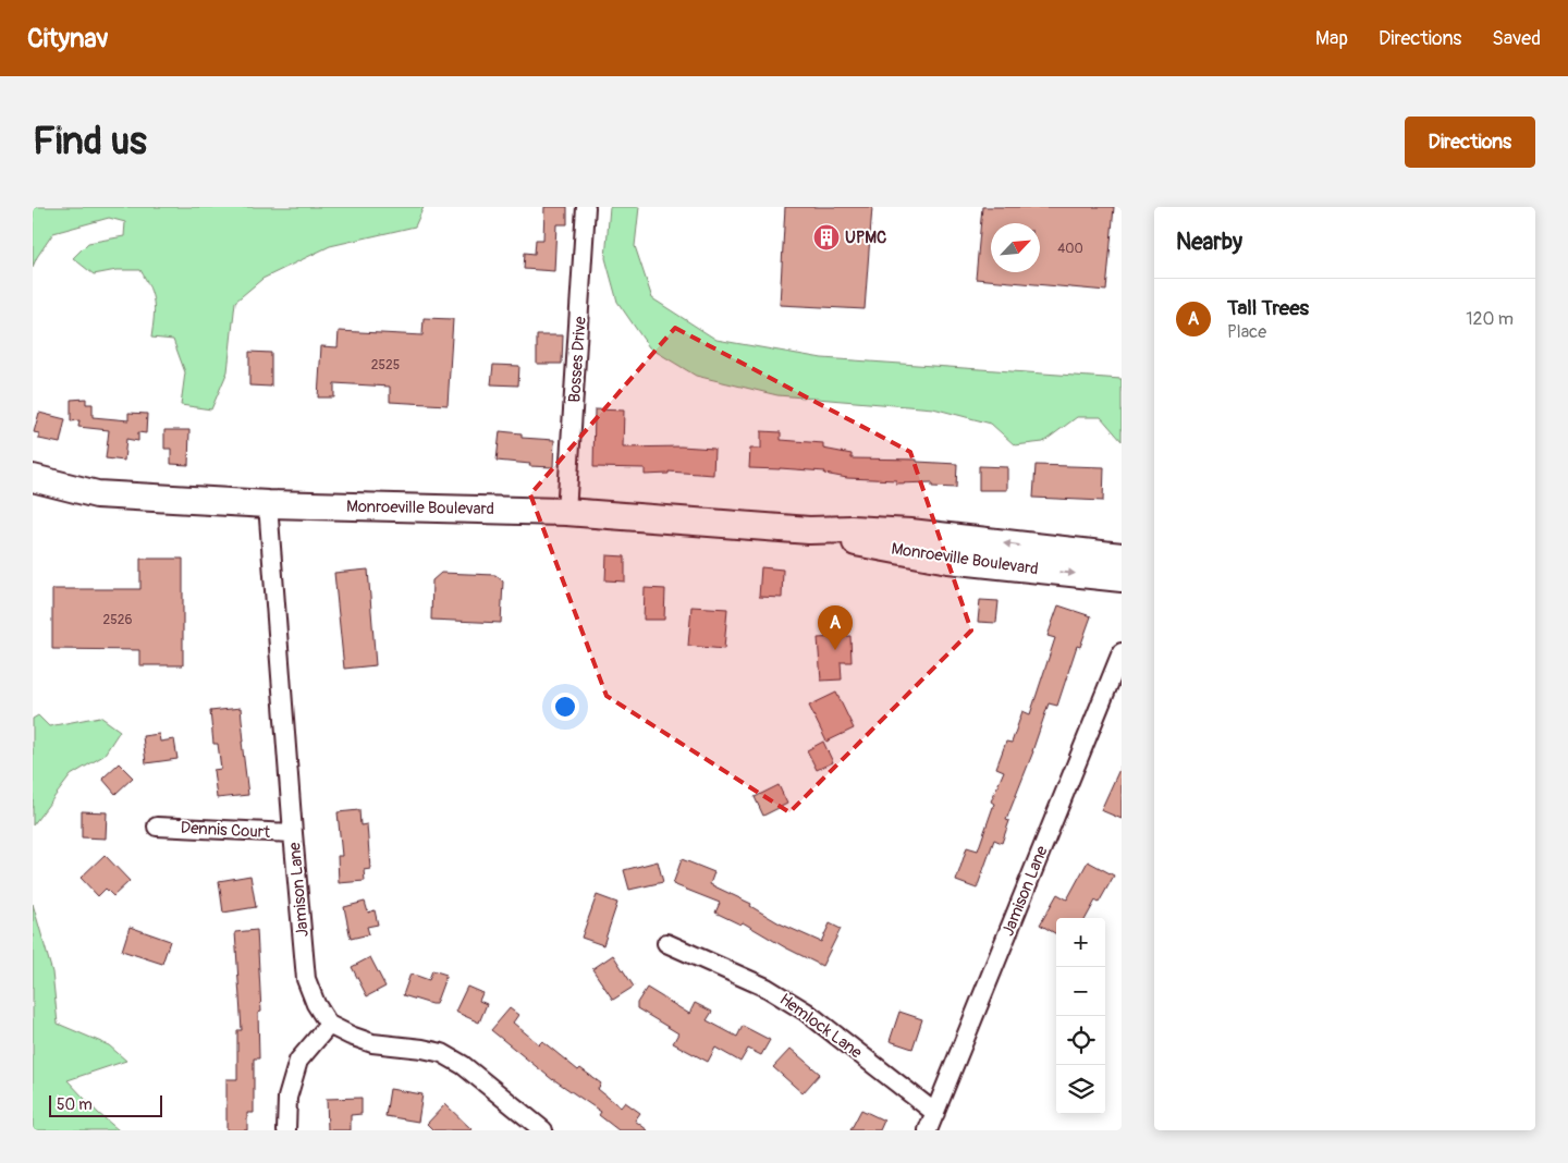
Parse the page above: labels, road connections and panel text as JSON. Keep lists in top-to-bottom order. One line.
{"streets":{"main road":["Monroeville Boulevard"],"street":["Bosses Drive","Dennis Court","Jamison Lane","Hemlock Lane"]},"crossings":[["Bosses Drive","Monroeville Boulevard"],["Monroeville Boulevard","Jamison Lane"],["Dennis Court","Jamison Lane"],["Jamison Lane","Hemlock Lane"]],"places":{"building":["UPMC"]},"house_numbers":["400","2525","2526"],"scale_bar":"50 m","north":"top right","page":{"header":"Citynav","nav":["Map","Directions","Saved"],"buttons":"Directions","title":"Find us","heading":"Nearby","list":[{"mark":"A","name":"Tall Trees","note":"Place","value":"120 m"}],"pins":"A","map_buttons":["+","−"],"scale":"50 m"}}
